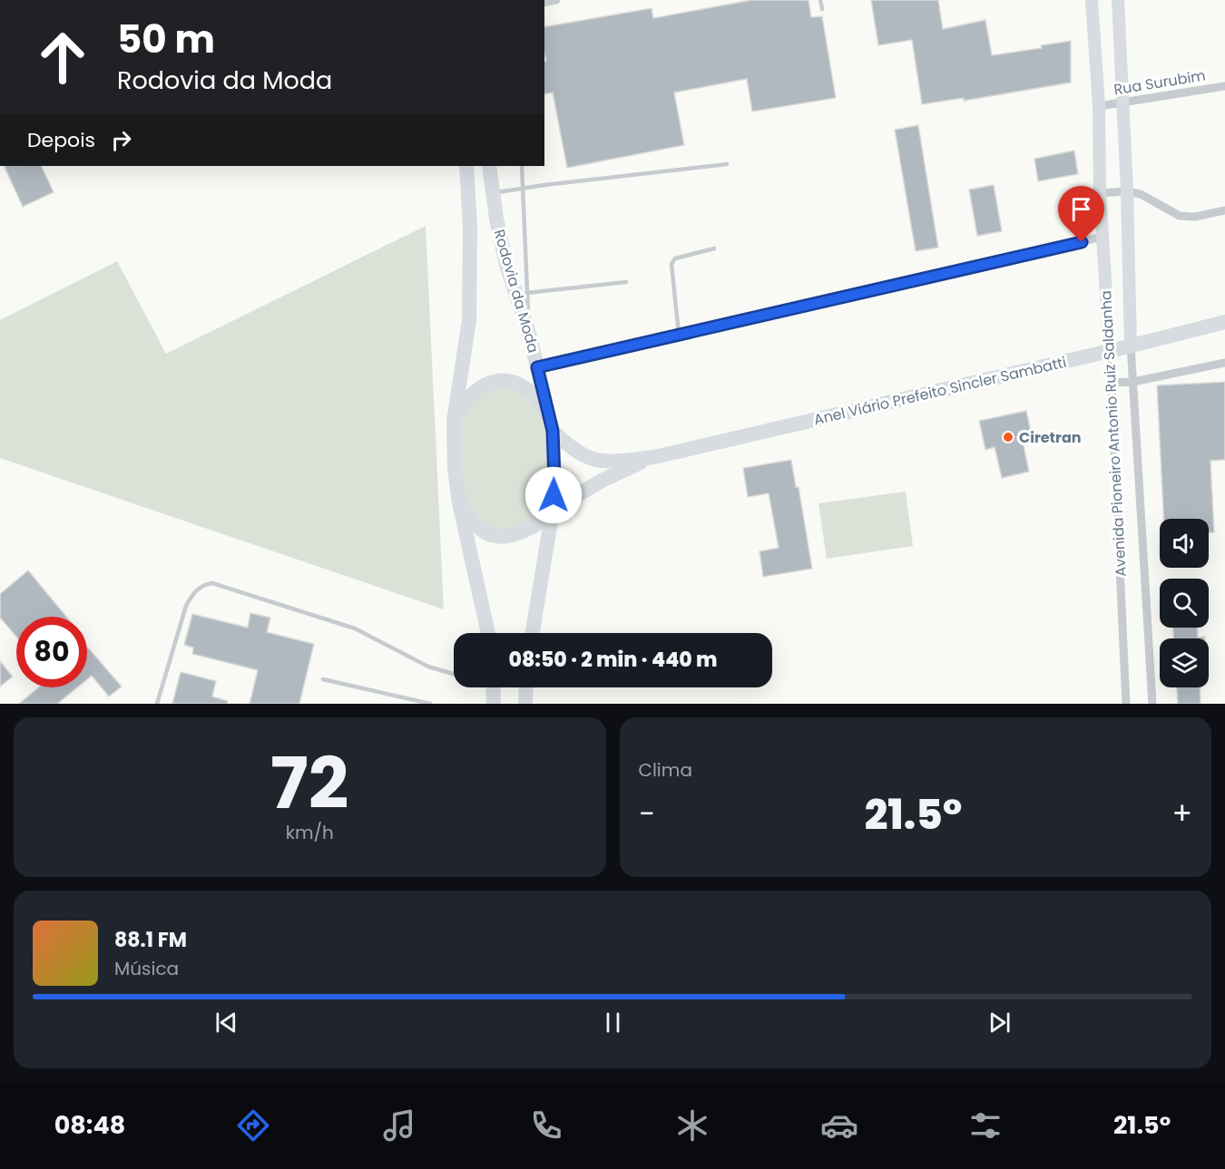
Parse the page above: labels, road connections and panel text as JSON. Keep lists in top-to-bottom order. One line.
{"streets":{"highway":["Rodovia da Moda","Anel Viário Prefeito Sincler Sambatti"],"street":["Rua Surubim","Avenida Pioneiro Antonio Ruiz Saldanha"]},"crossings":[["Rua Surubim","Avenida Pioneiro Antonio Ruiz Saldanha"],["Rodovia da Moda","Anel Viário Prefeito Sincler Sambatti"],["Anel Viário Prefeito Sincler Sambatti","Avenida Pioneiro Antonio Ruiz Saldanha"]],"places":["Ciretran"],"page":{"turn":["50 m","Rodovia da Moda"],"then":"Depois","limit":"80","trip":"08:50 · 2 min · 440 m","tile":[["72","km/h"],"Clima"],"heat":["−","21.5°","+"],"song":["88.1 FM","Música"],"tabs":["08:48","21.5°"]}}
